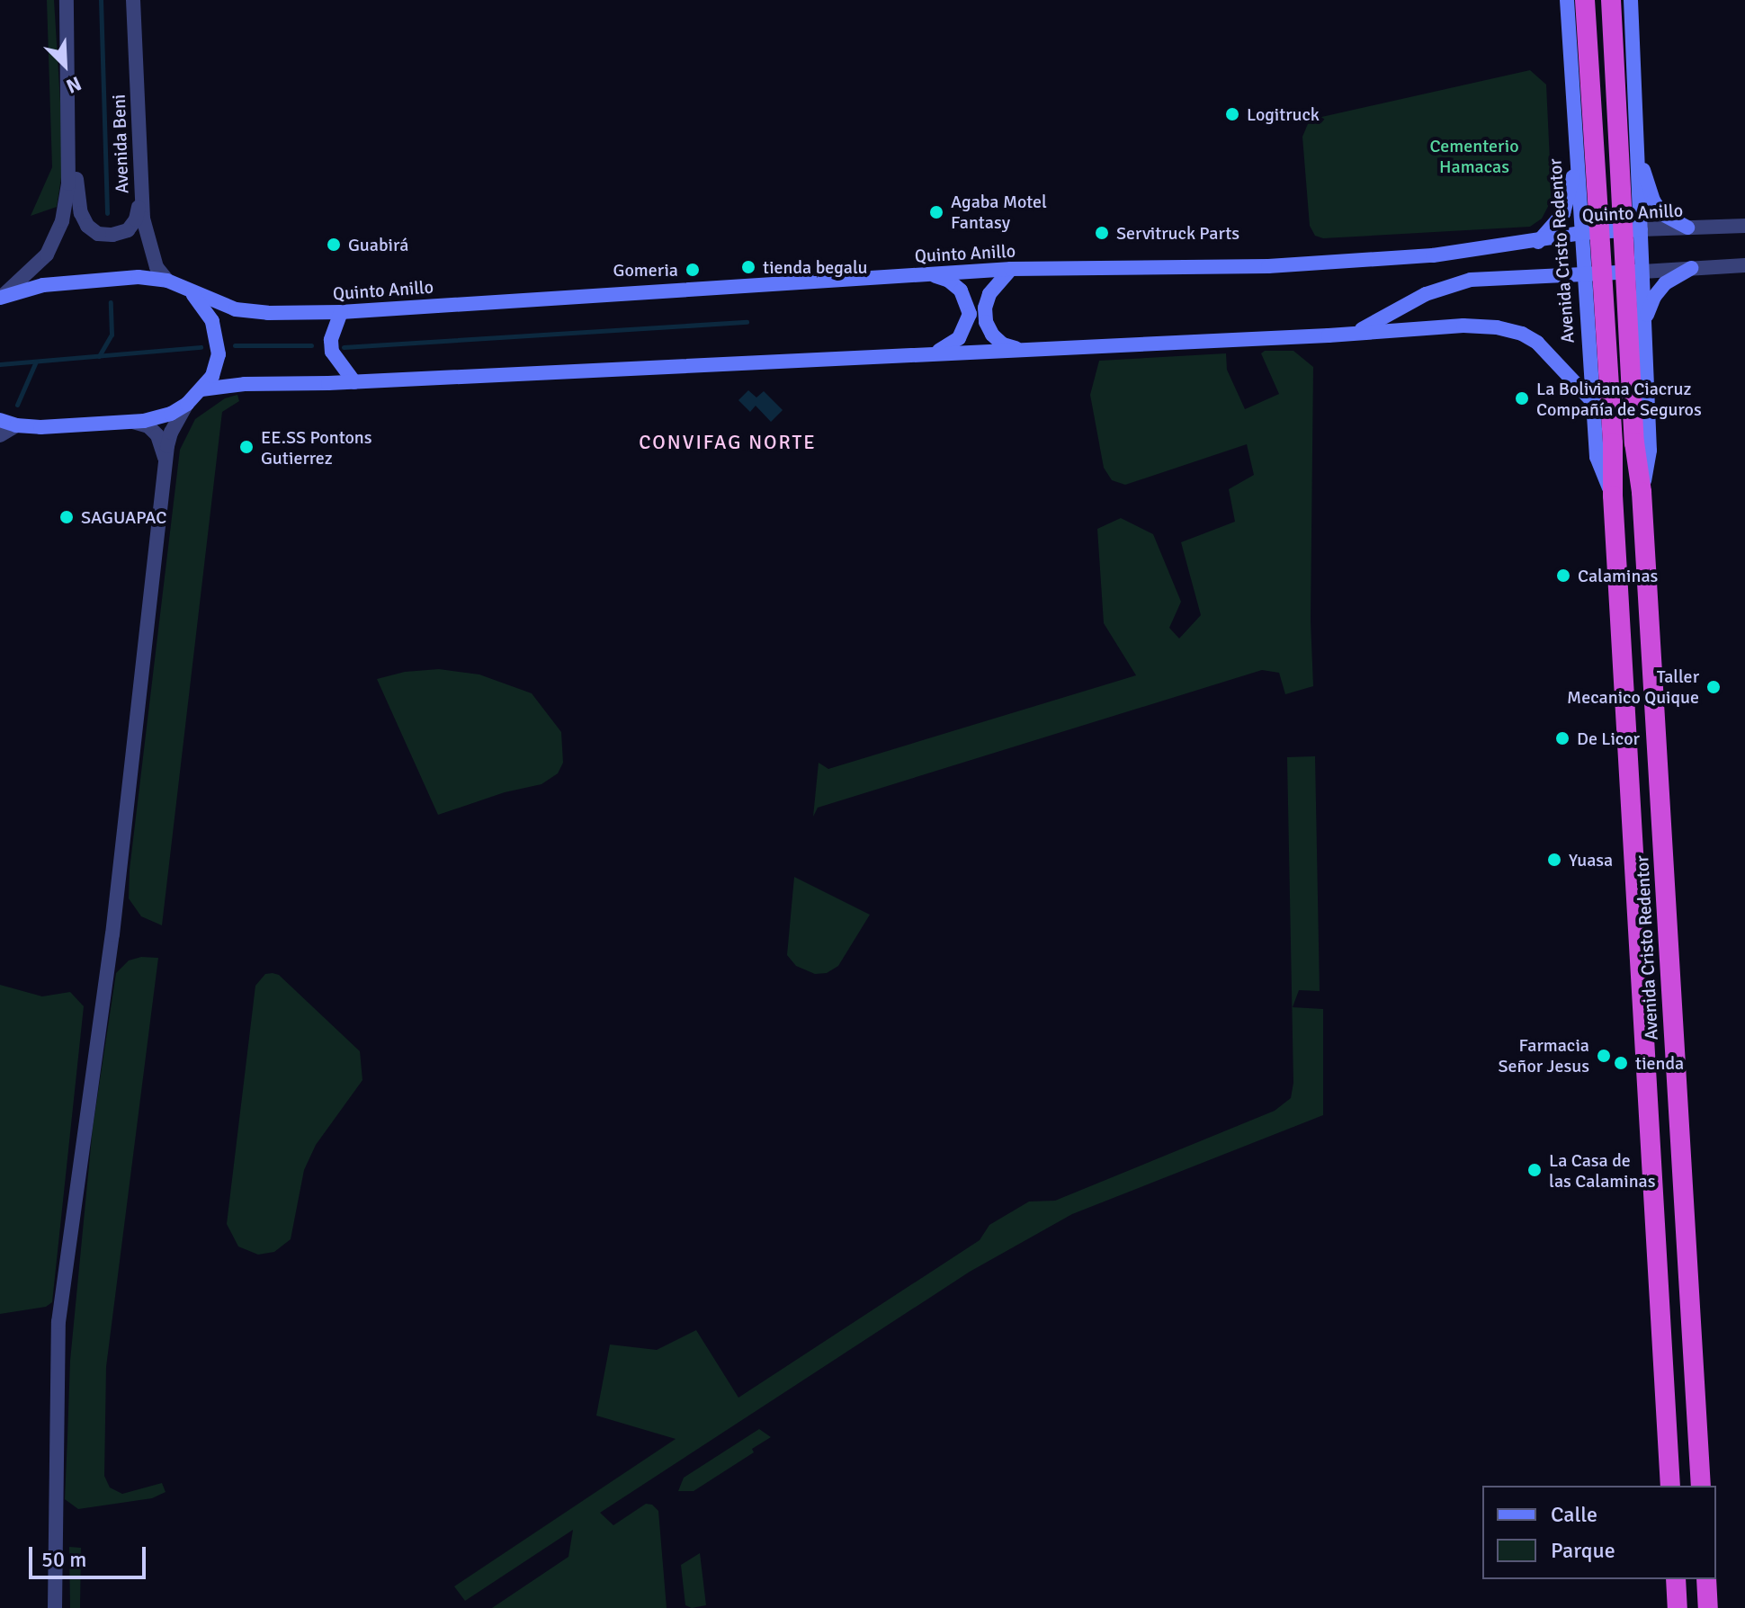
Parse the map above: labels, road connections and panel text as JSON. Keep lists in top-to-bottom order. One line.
{"streets":{"highway":["Avenida Cristo Redentor"],"main road":["Quinto Anillo"],"street":["Avenida Beni"]},"crossings":[["Avenida Beni","Quinto Anillo"],["Quinto Anillo","Avenida Cristo Redentor"]],"districts":["CONVIFAG NORTE"],"parks":["Cementerio Hamacas"],"places":["Logitruck","Agaba Motel Fantasy","Servitruck Parts","Guabirá","tienda begalu","Gomeria","La Boliviana Ciacruz Compañía de Seguros","EE.SS Pontons Gutierrez","SAGUAPAC","Calaminas","Taller Mecanico Quique","De Licor","Yuasa","Farmacia Señor Jesus","tienda","La Casa de las Calaminas"],"legend":["Calle","Parque"],"scale_bar":"50 m","north":"bottom right"}
